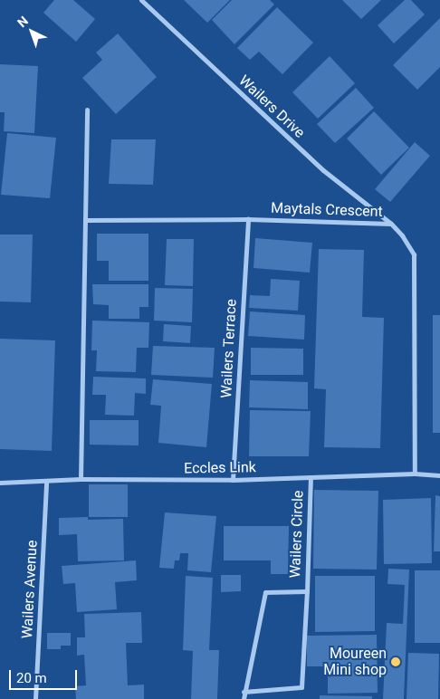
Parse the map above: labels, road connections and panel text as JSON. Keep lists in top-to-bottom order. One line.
{"streets":{"street":["Wailers Drive","Maytals Crescent","Wailers Terrace","Eccles Link","Wailers Circle","Wailers Avenue"]},"crossings":[["Wailers Drive","Maytals Crescent"],["Maytals Crescent","Wailers Terrace"],["Maytals Crescent","Eccles Link"],["Wailers Terrace","Eccles Link"],["Eccles Link","Wailers Circle"],["Eccles Link","Wailers Avenue"]],"places":["Moureen Mini shop"],"scale_bar":"20 m","north":"top left"}
